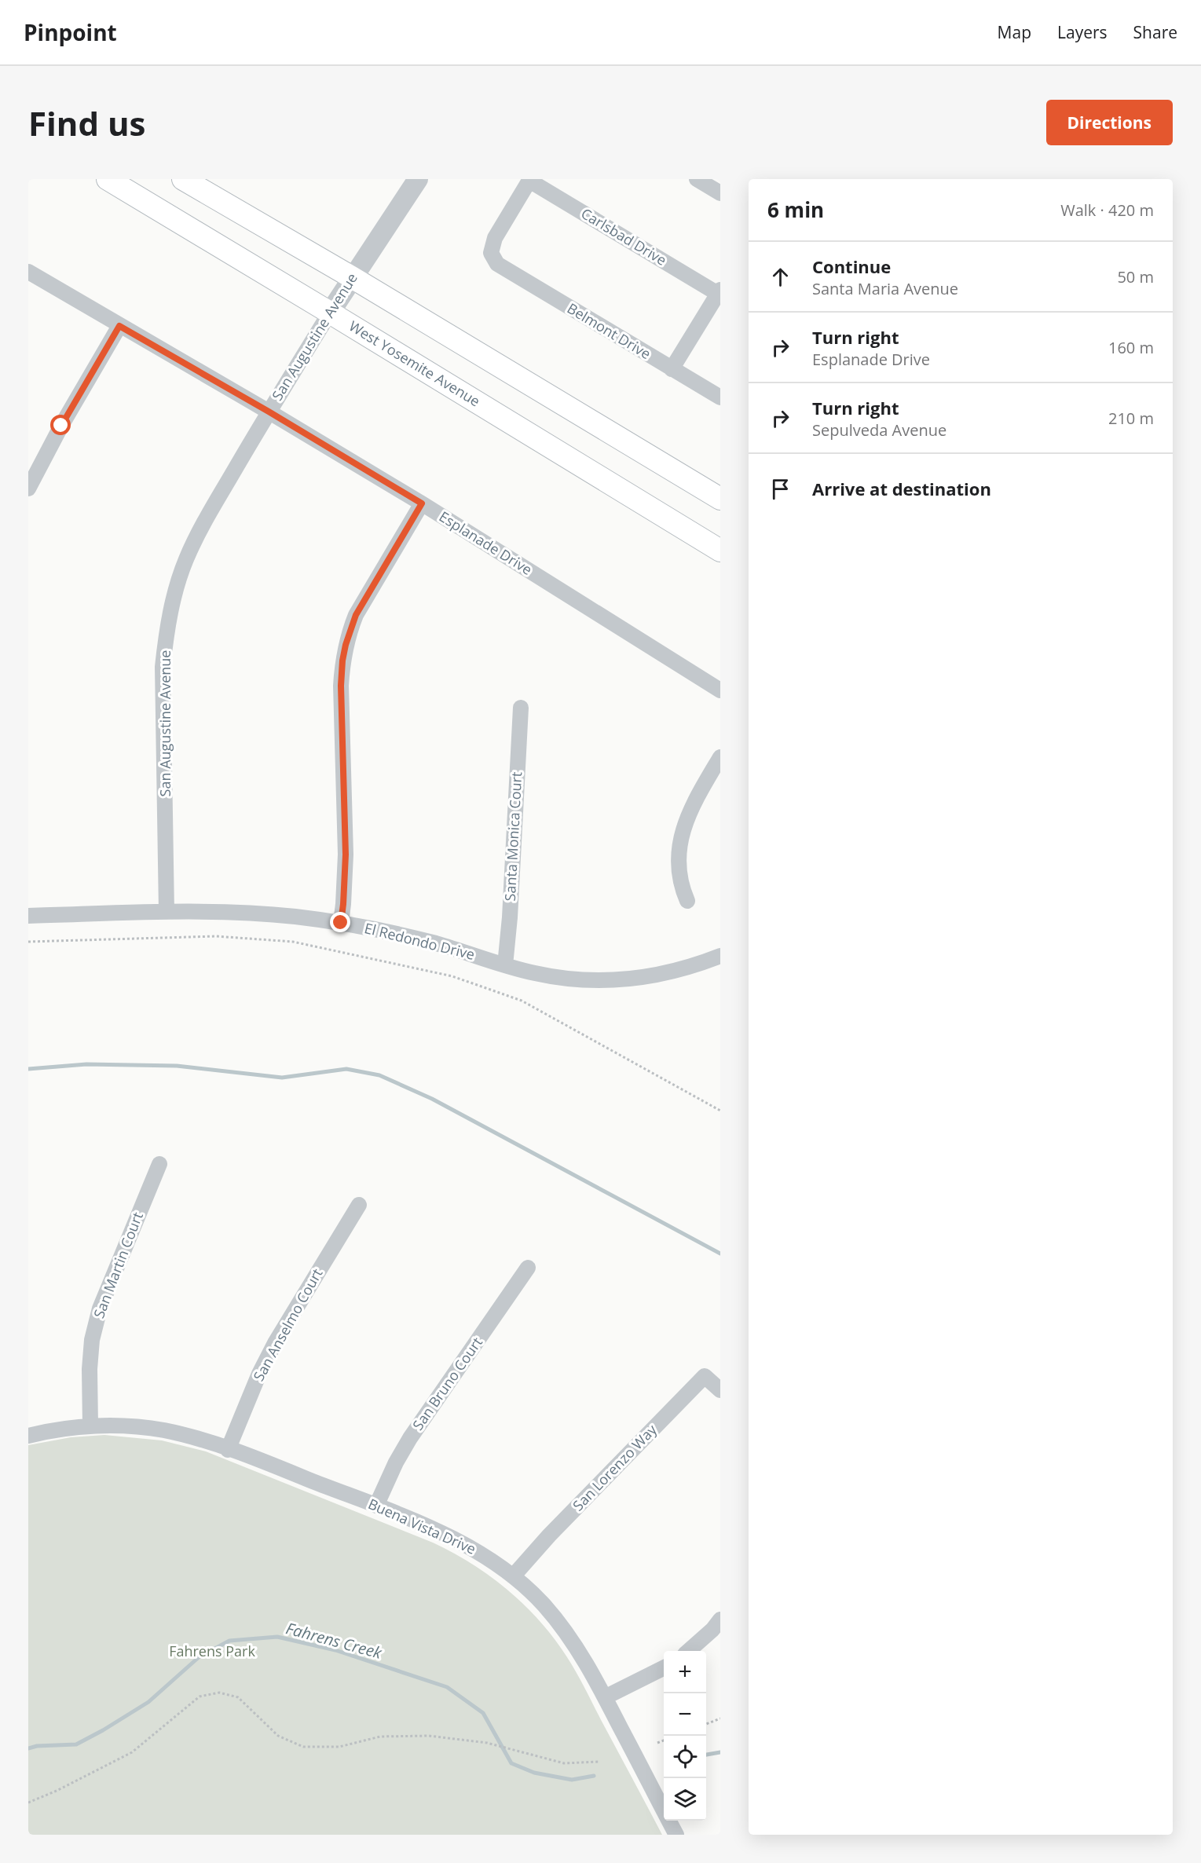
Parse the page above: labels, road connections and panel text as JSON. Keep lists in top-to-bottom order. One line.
{"streets":{"main road":["West Yosemite Avenue"],"street":["Carlsbad Drive","Belmont Drive","San Augustine Avenue","Esplanade Drive","Santa Monica Court","El Redondo Drive","San Martin Court","San Anselmo Court","San Bruno Court","San Lorenzo Way","Buena Vista Drive"]},"crossings":[["Carlsbad Drive","Belmont Drive"],["San Augustine Avenue","West Yosemite Avenue"],["San Augustine Avenue","Esplanade Drive"],["San Augustine Avenue","El Redondo Drive"],["Santa Monica Court","El Redondo Drive"],["San Martin Court","Buena Vista Drive"],["San Anselmo Court","Buena Vista Drive"],["San Bruno Court","Buena Vista Drive"],["San Lorenzo Way","Buena Vista Drive"]],"water":["Fahrens Creek"],"parks":["Fahrens Park"],"page":{"header":"Pinpoint","nav":["Map","Layers","Share"],"buttons":"Directions","title":"Find us","heading":["6 min","Walk · 420 m"],"list":[["Continue","Santa Maria Avenue","50 m"],["Turn right","Esplanade Drive","160 m"],["Turn right","Sepulveda Avenue","210 m"],"Arrive at destination"],"map_buttons":["+","−"]}}
